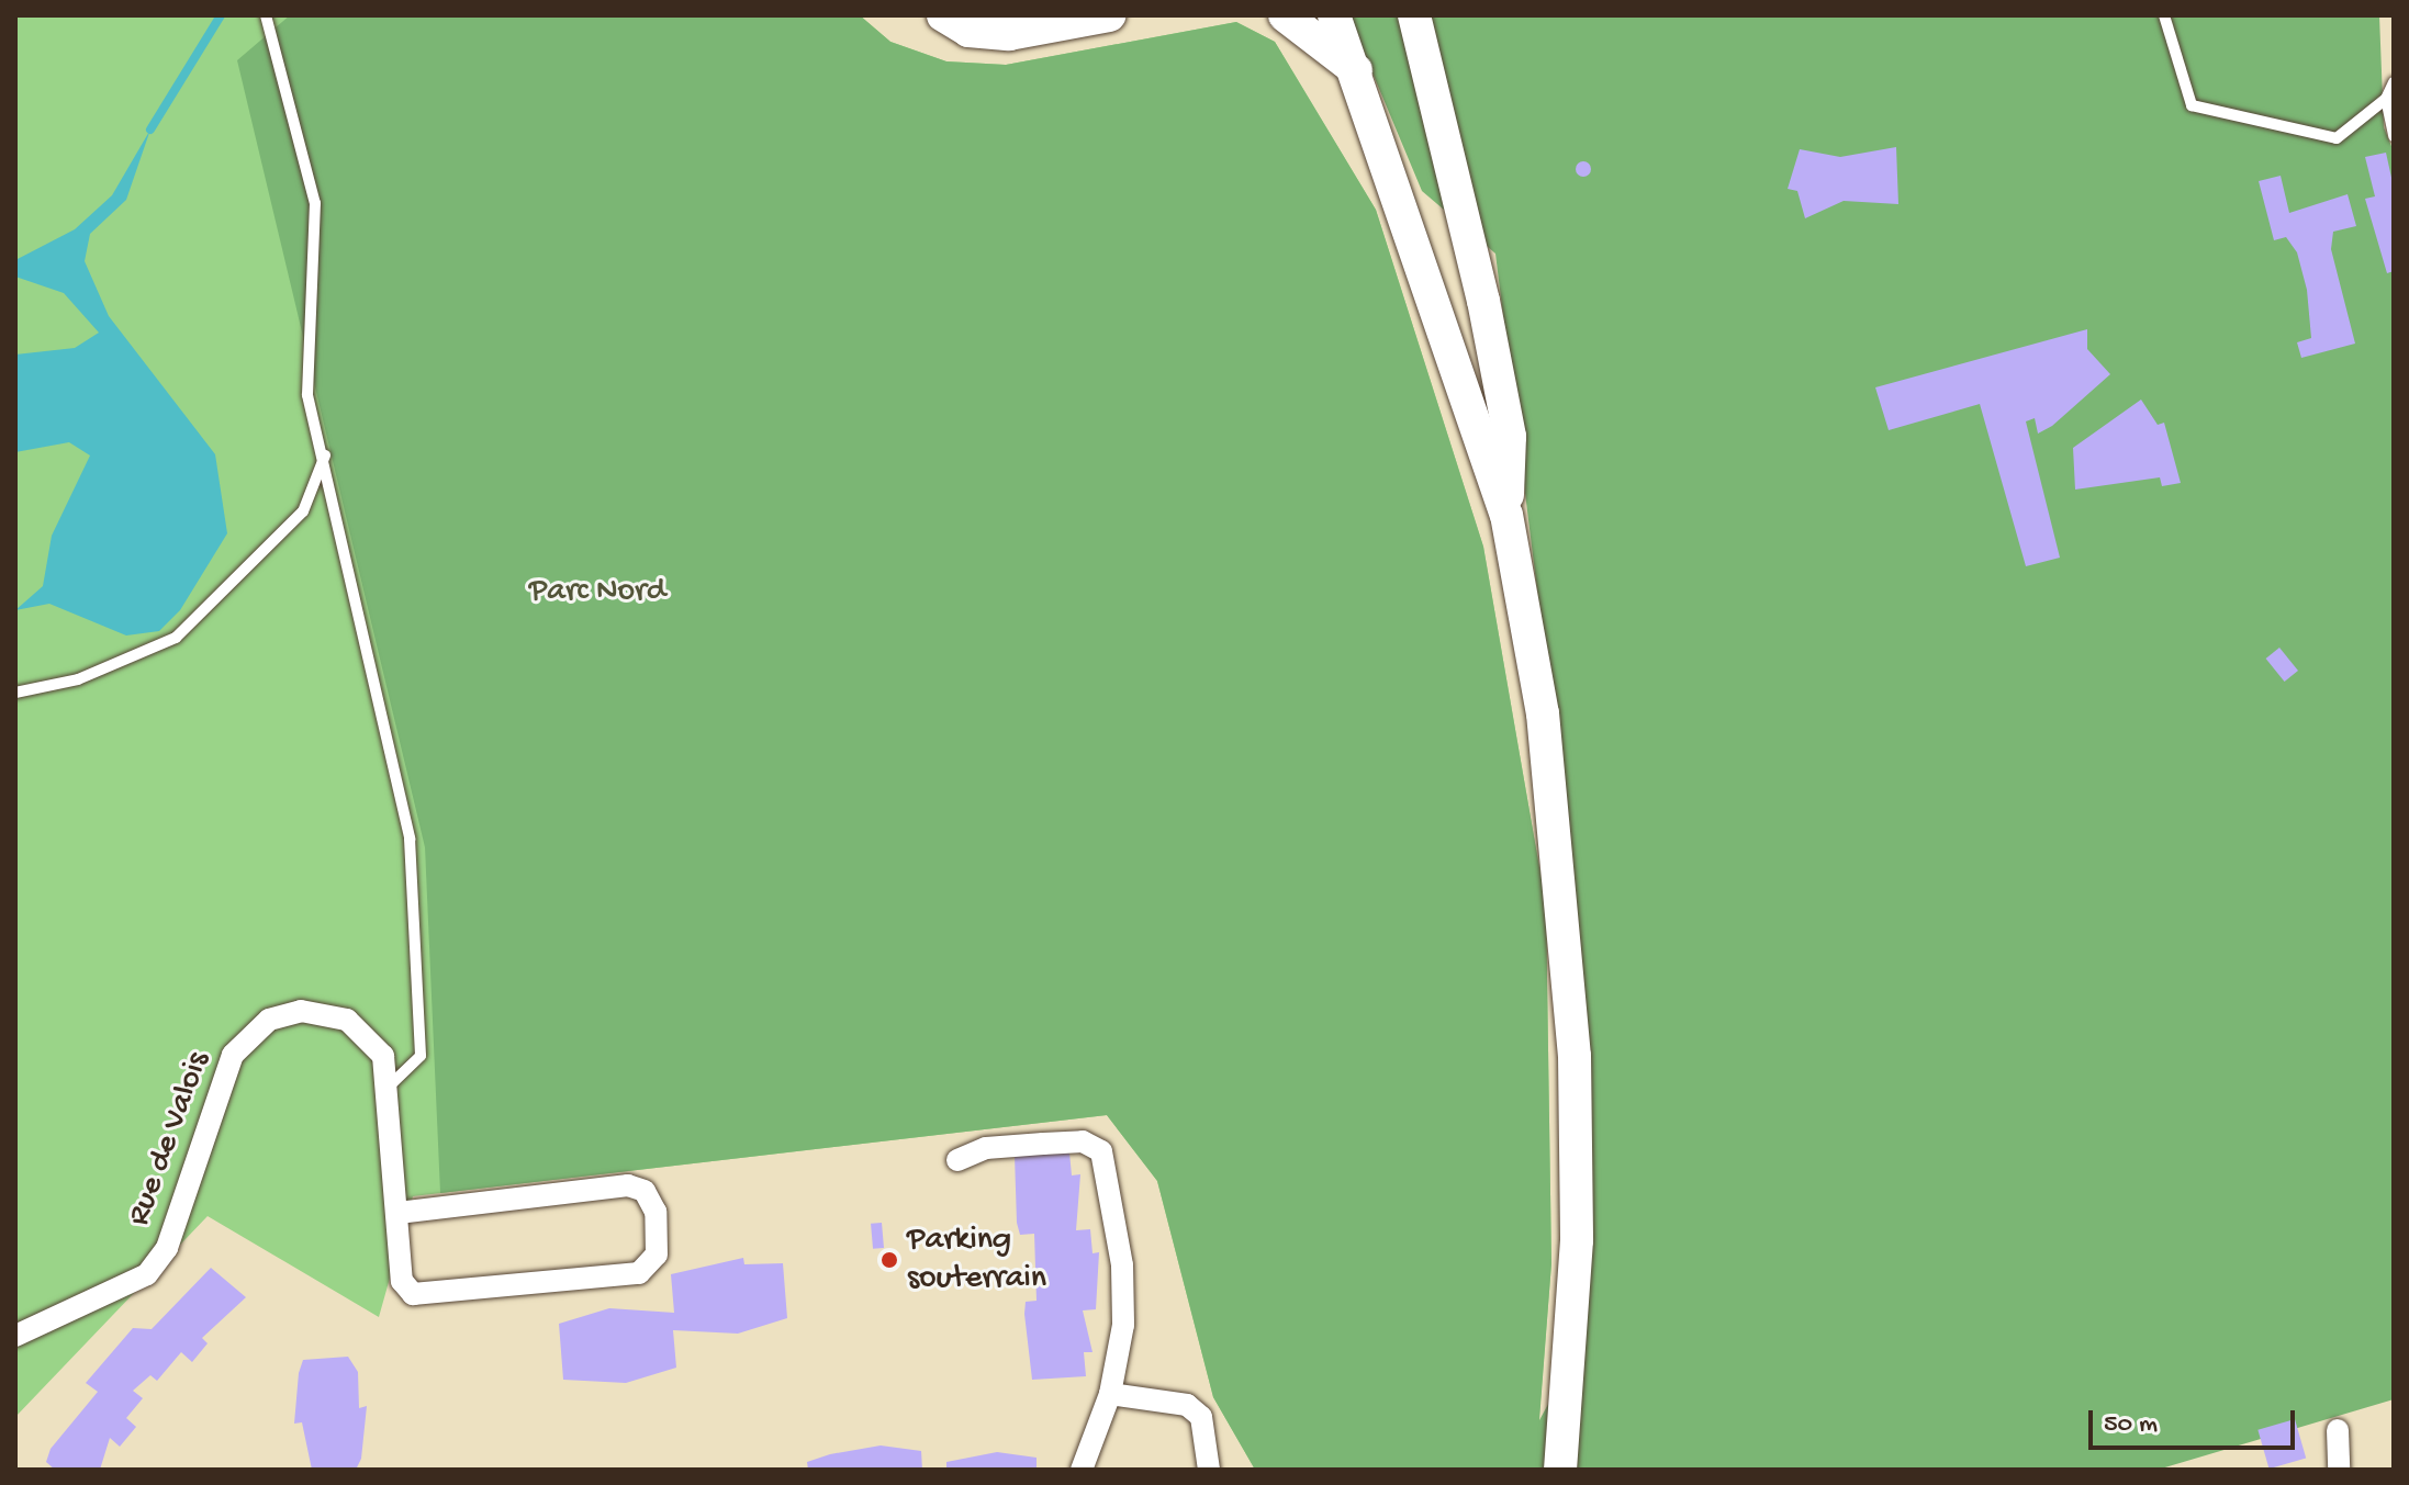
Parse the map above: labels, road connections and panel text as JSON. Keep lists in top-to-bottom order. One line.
{"streets":{"street":["Rue de Valois"]},"parks":["Parc Nord"],"places":["Parking souterrain"],"scale_bar":"50 m"}
